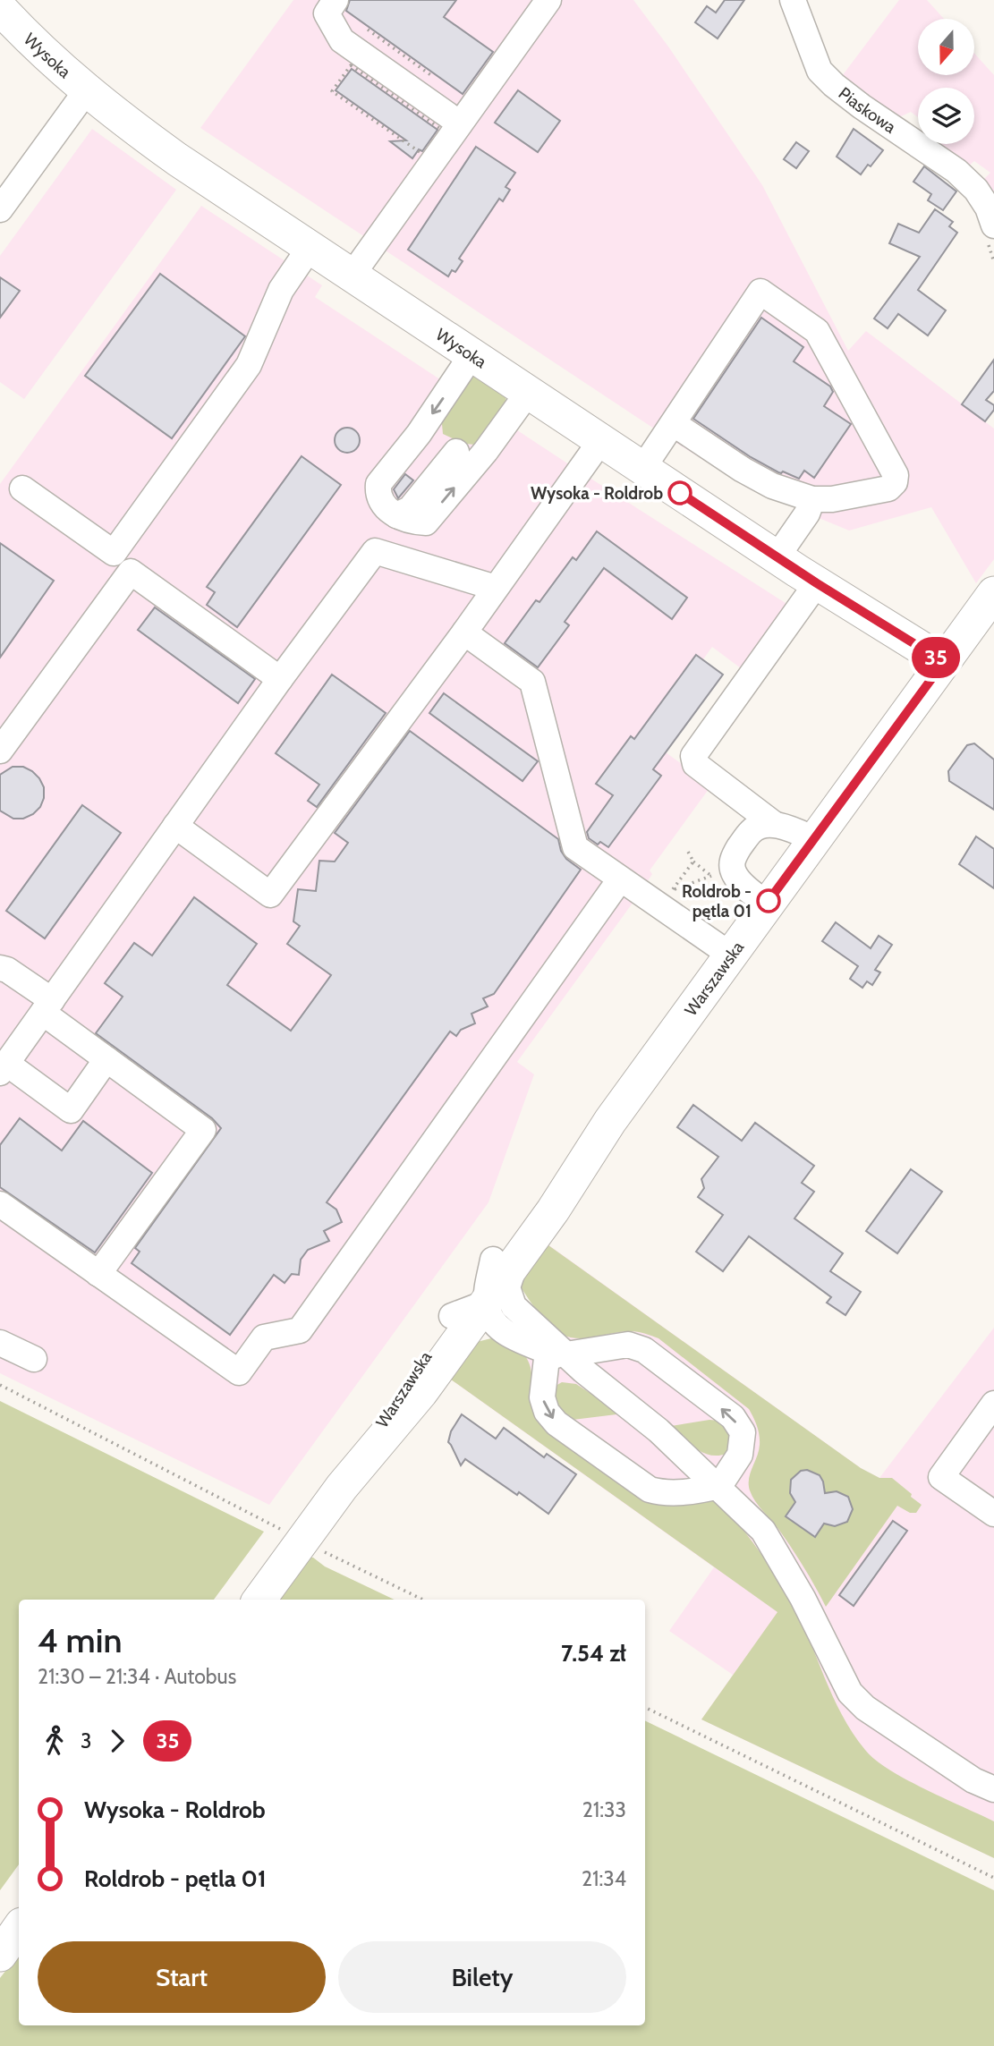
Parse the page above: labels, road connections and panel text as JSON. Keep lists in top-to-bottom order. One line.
{"streets":{"main road":["Wysoka","Warszawska"],"street":["Piaskowa"]},"crossings":[["Wysoka","Warszawska"]],"places":["Wysoka - Roldrob","Roldrob - pętla 01"],"lines":["bus line 35"],"north":"bottom","page":{"on_map":"35","heading":["4 min","21:30 – 21:34 · Autobus","7.54 zł"],"legs":["3","35"],"list":[{"name":"Wysoka - Roldrob","value":"21:33"},{"name":"Roldrob - pętla 01","value":"21:34"}],"buttons":["Start","Bilety"]}}
